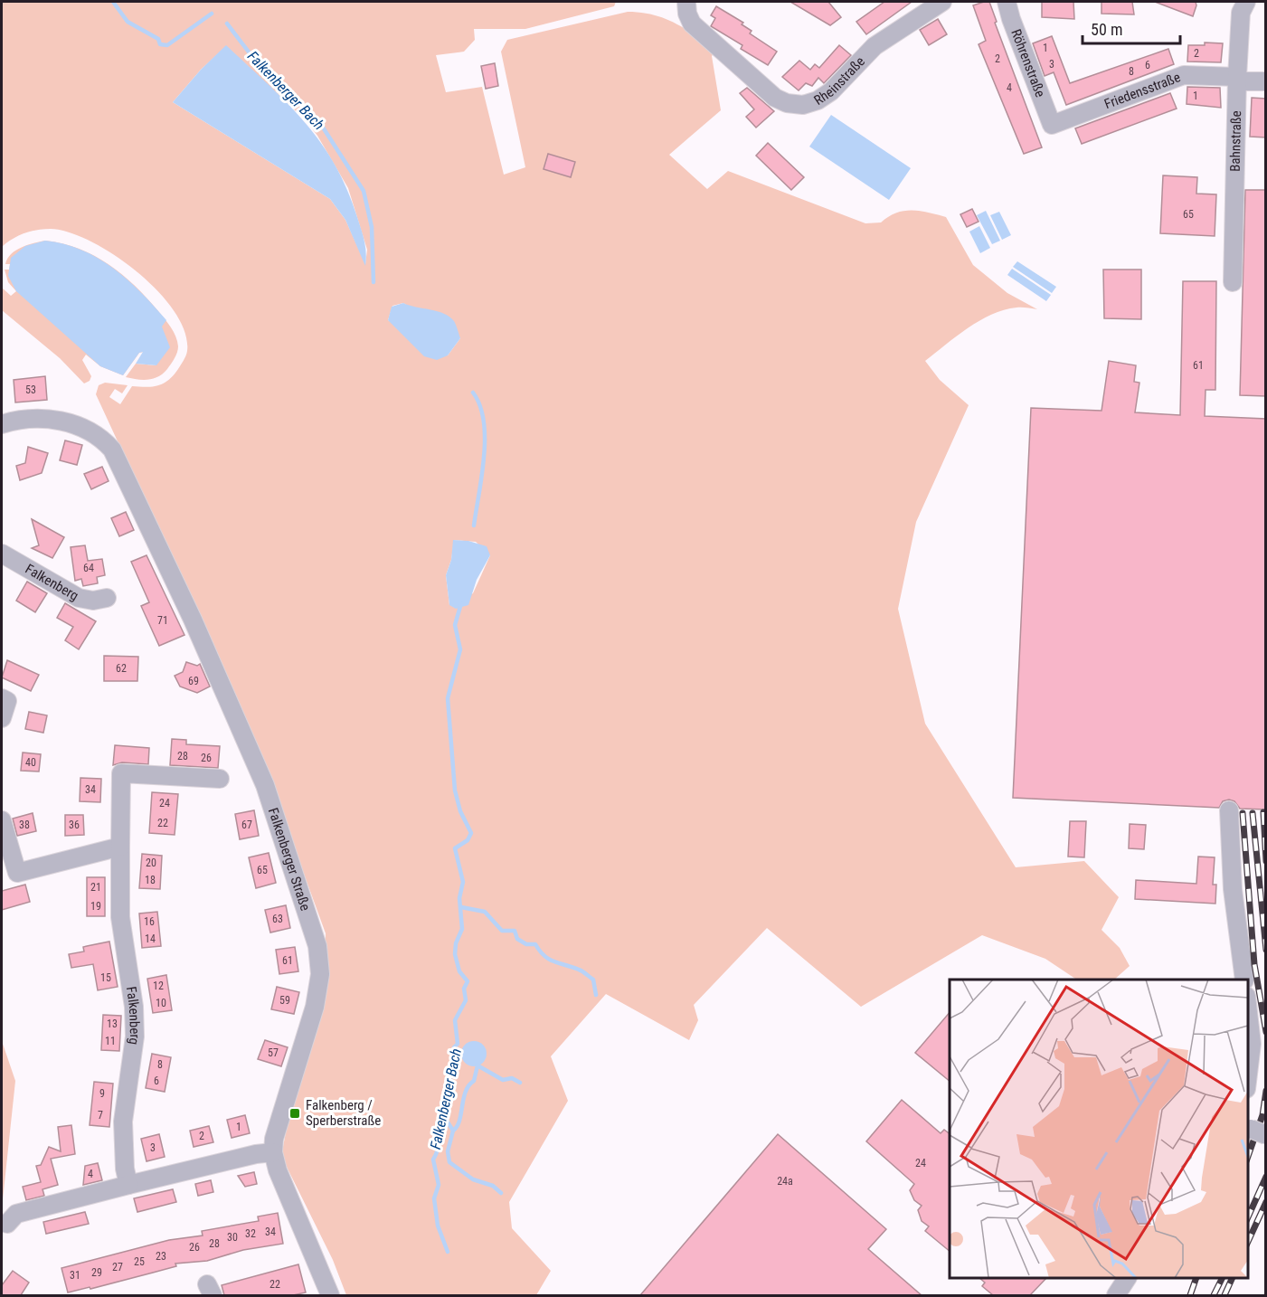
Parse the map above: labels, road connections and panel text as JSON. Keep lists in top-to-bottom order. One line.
{"streets":{"street":["Röhrenstraße","Rheinstraße","Friedensstraße","Bahnstraße","Falkenberg","Falkenberger Straße"]},"crossings":[["Röhrenstraße","Friedensstraße"],["Friedensstraße","Bahnstraße"]],"water":["Falkenberger Bach"],"places":{"transit":["Falkenberg / Sperberstraße"]},"house_numbers":["1","2","2","3","6","8","4","1","65","61","53","64","71","62","69","28","26","40","34","24","22","38","36","67","20","65","18","21","19","63","16","14","61","15","12","59","10","13","11","57","8","6","9","7","1","2","3","24","4","24a","34","32","30","28","26","23","25","27","29","31","22"],"scale_bar":"50 m"}
